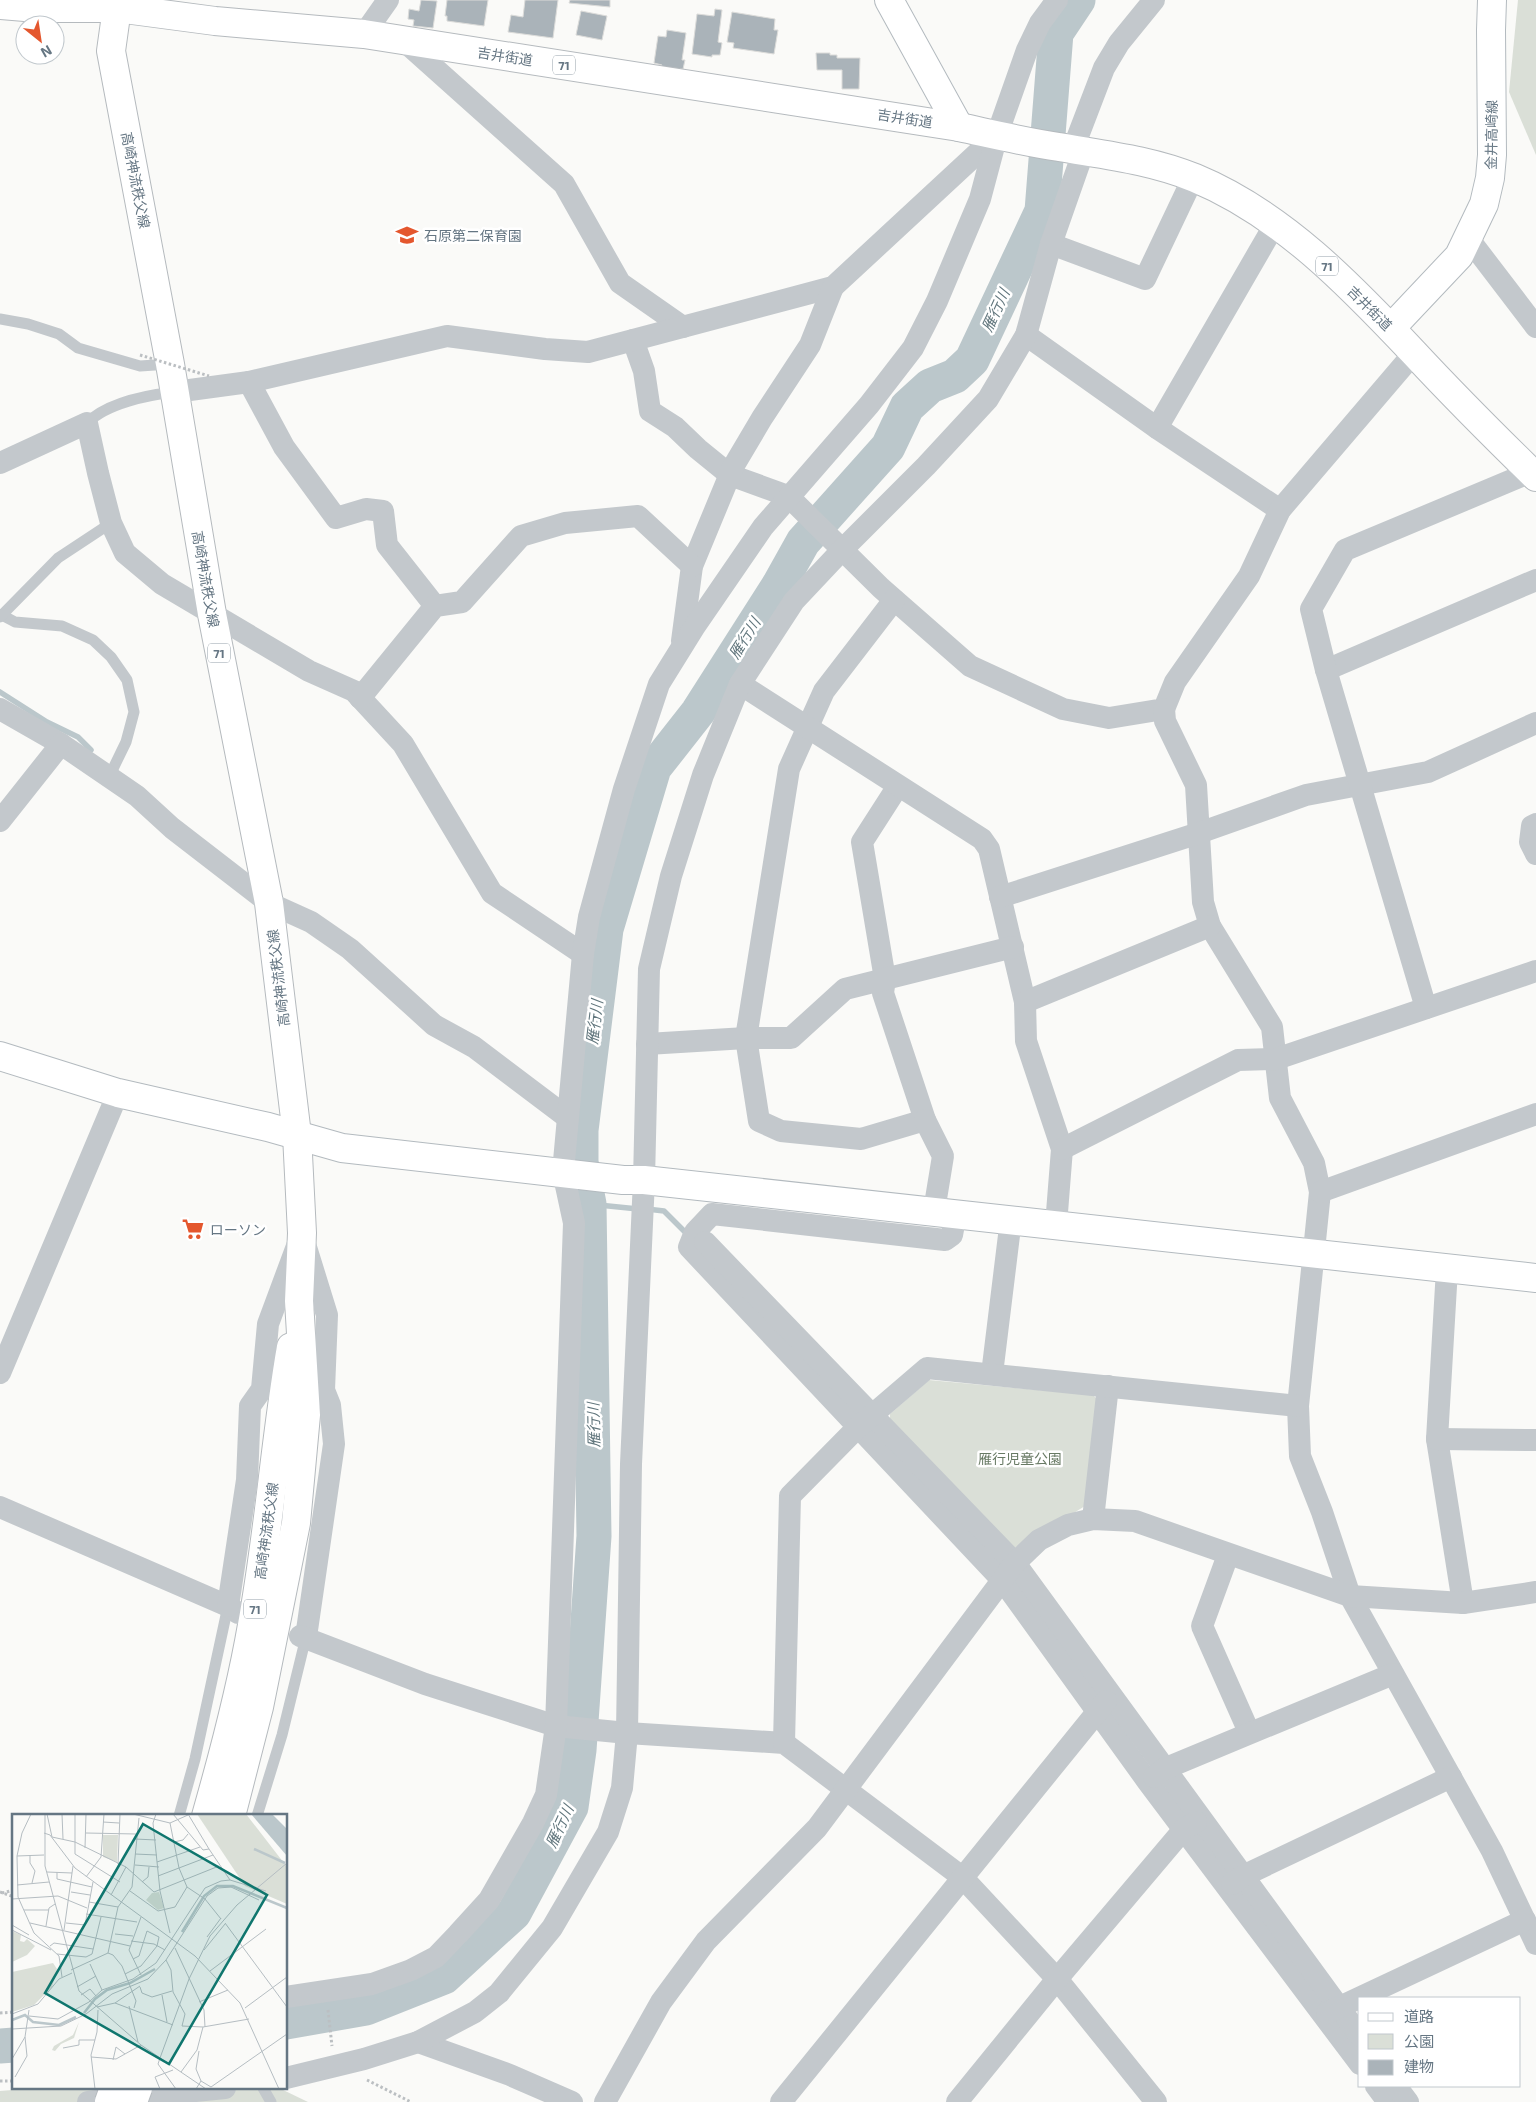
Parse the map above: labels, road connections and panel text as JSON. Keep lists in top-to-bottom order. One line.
{"streets":{"main road":["吉井街道","71","金井高崎線","高崎神流秩父線"]},"crossings":[["吉井街道","71"],["吉井街道","金井高崎線"],["吉井街道","高崎神流秩父線"]],"water":["雁行川"],"parks":["雁行児童公園"],"places":{"school or university":["石原第二保育園"],"supermarket":["ローソン"]},"legend":["道路","公園","建物"],"north":"bottom right"}
